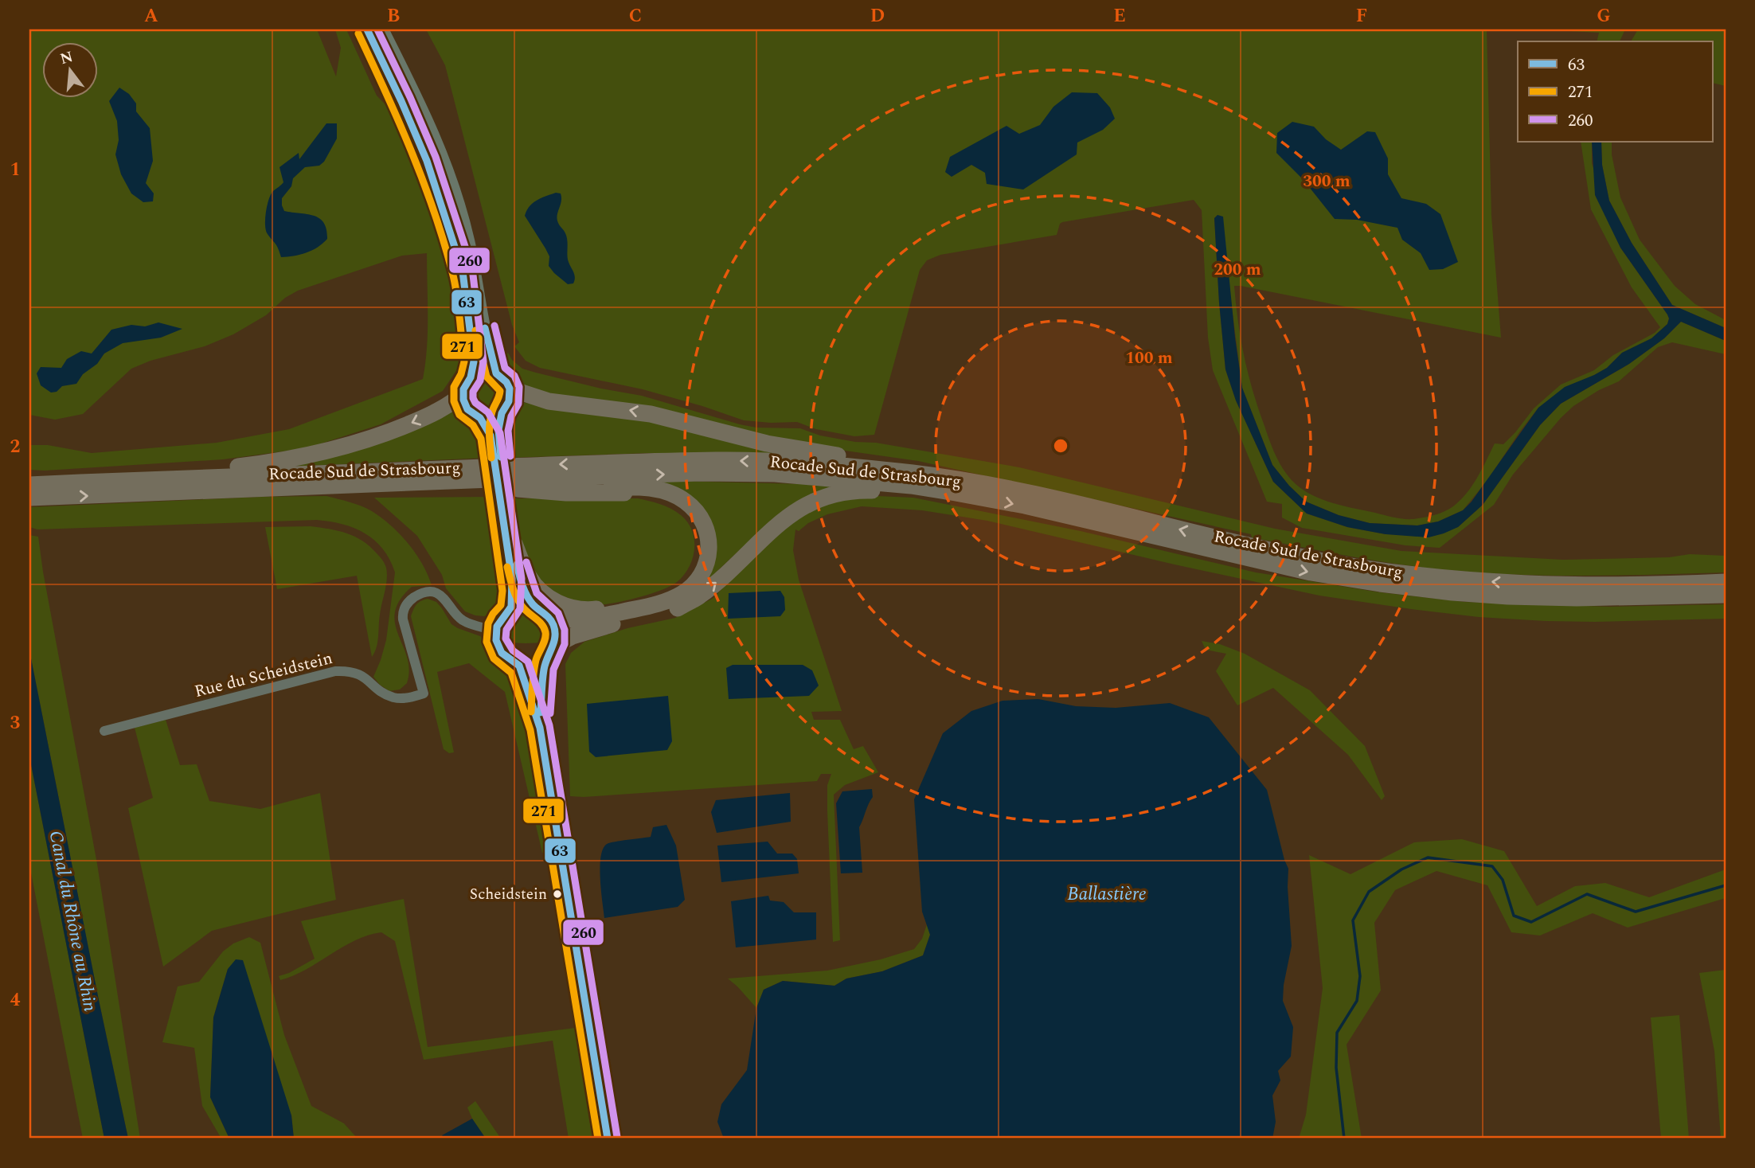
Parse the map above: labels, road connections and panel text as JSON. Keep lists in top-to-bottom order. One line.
{"streets":{"highway":["Rocade Sud de Strasbourg"],"street":["Rue du Scheidstein"]},"water":["Ballastière","Canal du Rhône au Rhin"],"places":["Scheidstein"],"lines":["transit line 63","transit line 260","transit line 271"],"legend":["63","271","260"],"north":"top","grid":{"columns":["A","B","C","D","E","F","G"],"rows":["1","2","3","4"]},"rings":["300 m","200 m","100 m"]}
